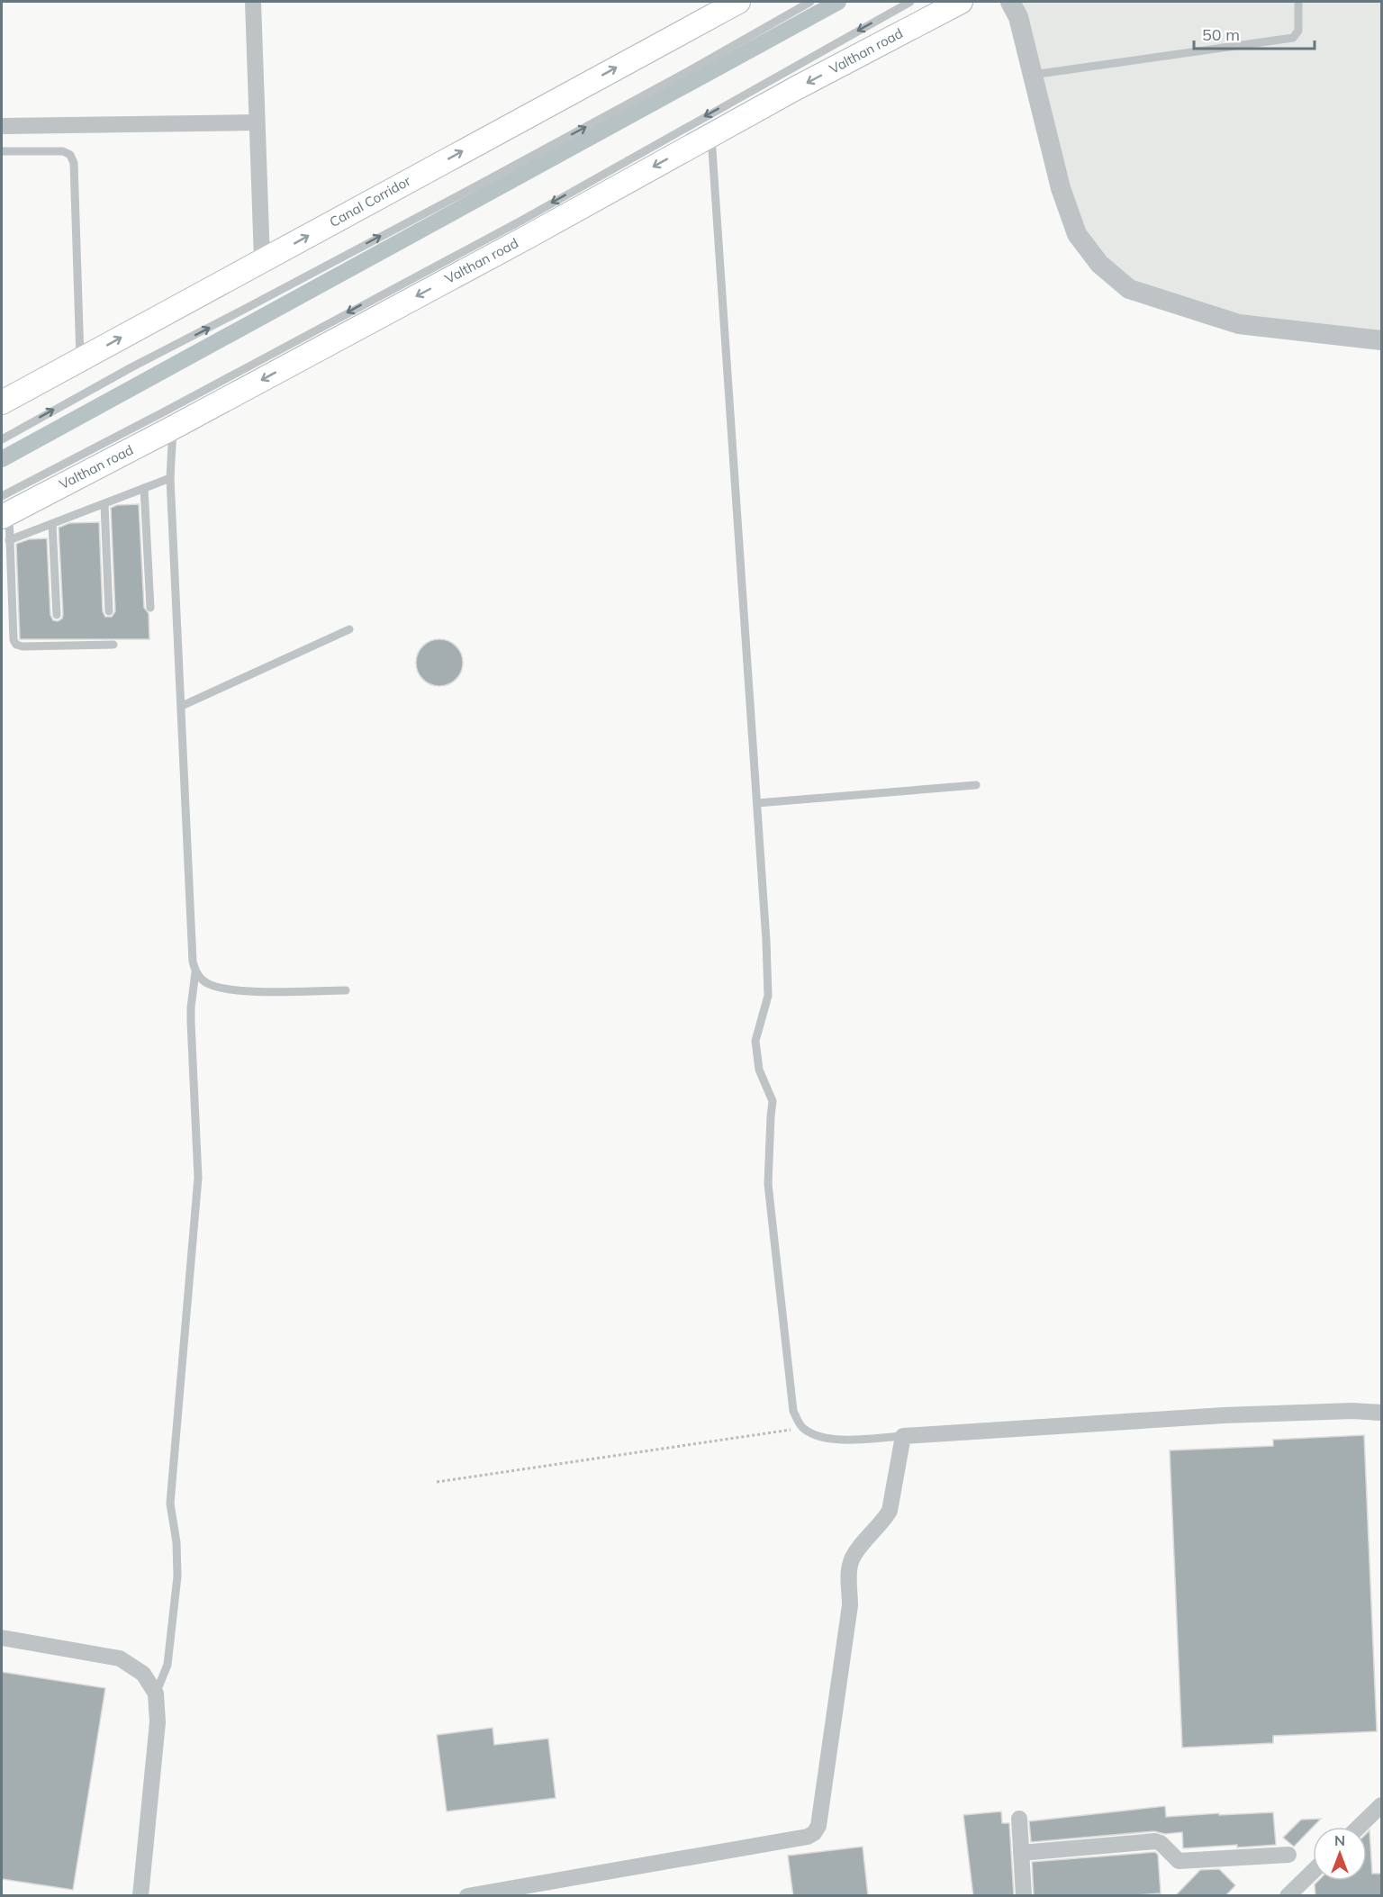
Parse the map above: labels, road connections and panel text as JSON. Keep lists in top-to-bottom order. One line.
{"streets":{"main road":["Valthan road","Canal Corridor"]},"one_way":["Valthan road","Canal Corridor"],"scale_bar":"50 m","north":"top"}
